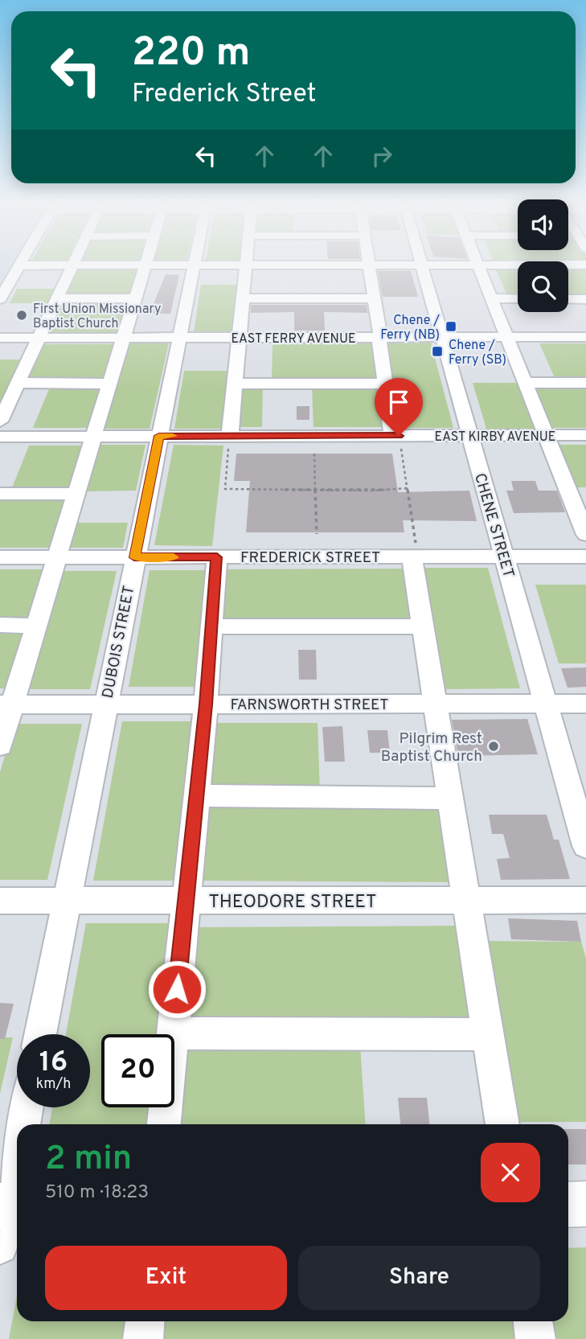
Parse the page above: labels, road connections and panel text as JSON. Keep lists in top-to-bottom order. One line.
{"streets":{"street":["EAST FERRY AVENUE","EAST KIRBY AVENUE","CHENE STREET","FREDERICK STREET","DUBOIS STREET","FARNSWORTH STREET","THEODORE STREET"]},"crossings":[["EAST FERRY AVENUE","CHENE STREET"],["EAST FERRY AVENUE","DUBOIS STREET"],["EAST KIRBY AVENUE","CHENE STREET"],["EAST KIRBY AVENUE","DUBOIS STREET"],["CHENE STREET","FREDERICK STREET"],["CHENE STREET","FARNSWORTH STREET"],["FREDERICK STREET","DUBOIS STREET"],["DUBOIS STREET","FARNSWORTH STREET"],["DUBOIS STREET","THEODORE STREET"]],"places":{"other":["First Union Missionary Baptist Church","Pilgrim Rest Baptist Church"],"transit":["Chene / Ferry (NB)","Chene / Ferry (SB)"]},"page":{"turn":["220 m","Frederick Street"],"speed":"16 km/h","limit":"20","heading":["2 min","510 m · 18:23"],"buttons":["Exit","Share"]}}
